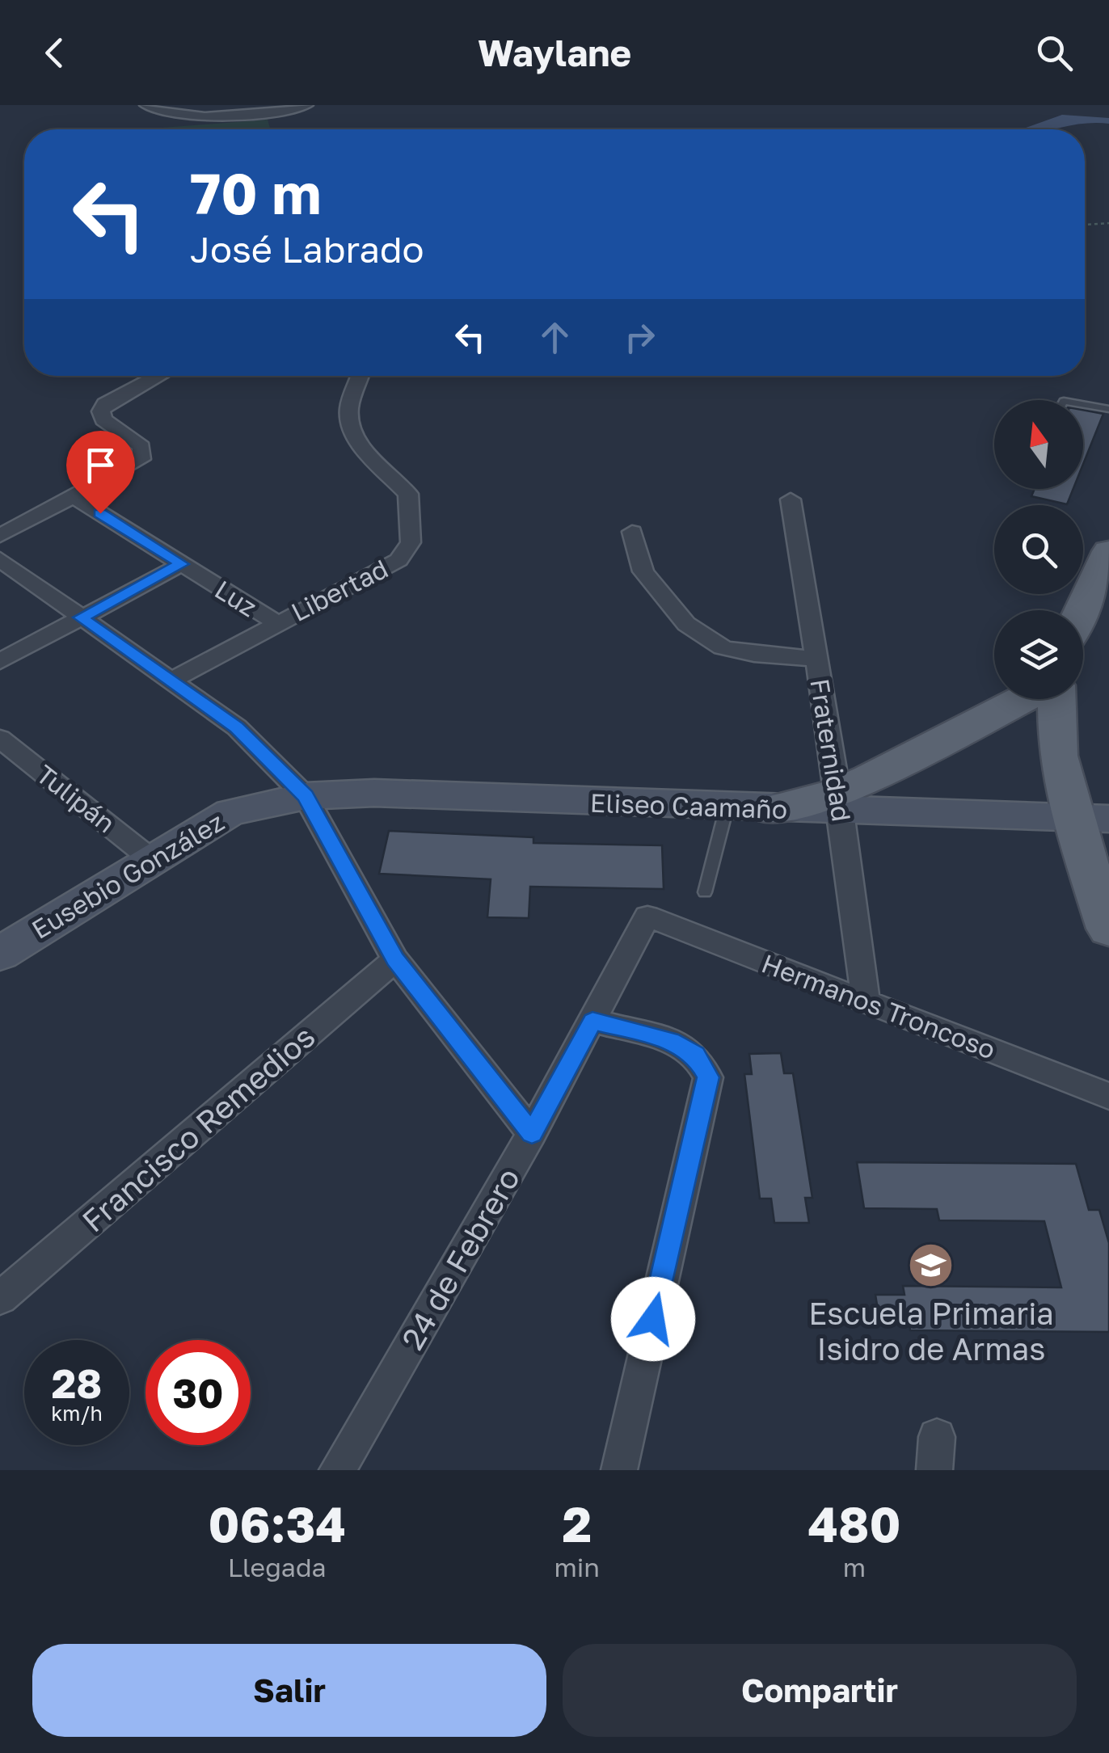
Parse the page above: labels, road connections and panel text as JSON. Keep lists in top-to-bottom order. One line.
{"streets":{"main road":["Eliseo Caamaño","Eusebio González"],"street":["Libertad","Luz","Fraternidad","Tulipán","Hermanos Troncoso","Francisco Remedios","24 de Febrero"]},"crossings":[["Libertad","Luz"],["Fraternidad","Hermanos Troncoso"],["Tulipán","Eusebio González"],["Eliseo Caamaño","Eusebio González"],["Hermanos Troncoso","24 de Febrero"]],"places":{"school or university":["Escuela Primaria Isidro de Armas"]},"north":"top","page":{"header":"Waylane","turn":["70 m","José Labrado"],"speed":"28 km/h","limit":"30","eta":["06:34","Llegada","2","min","480","m"],"buttons":["Salir","Compartir"]}}
